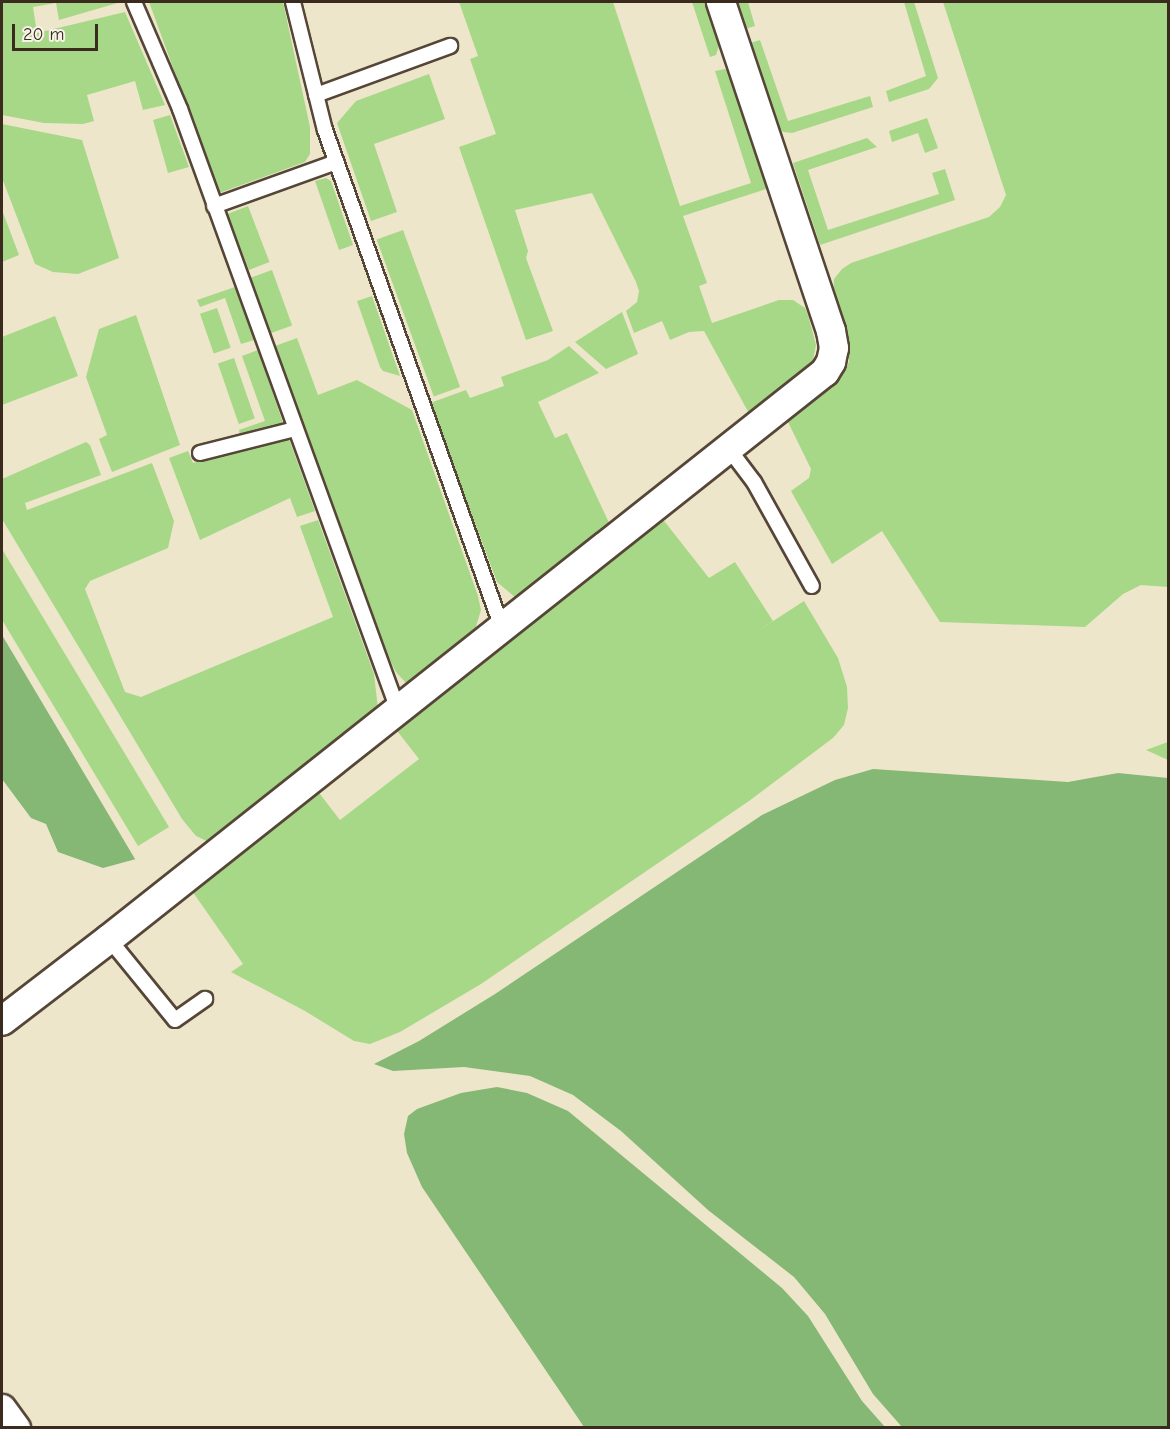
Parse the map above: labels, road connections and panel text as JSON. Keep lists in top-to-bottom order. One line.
{"scale_bar":"20 m"}
